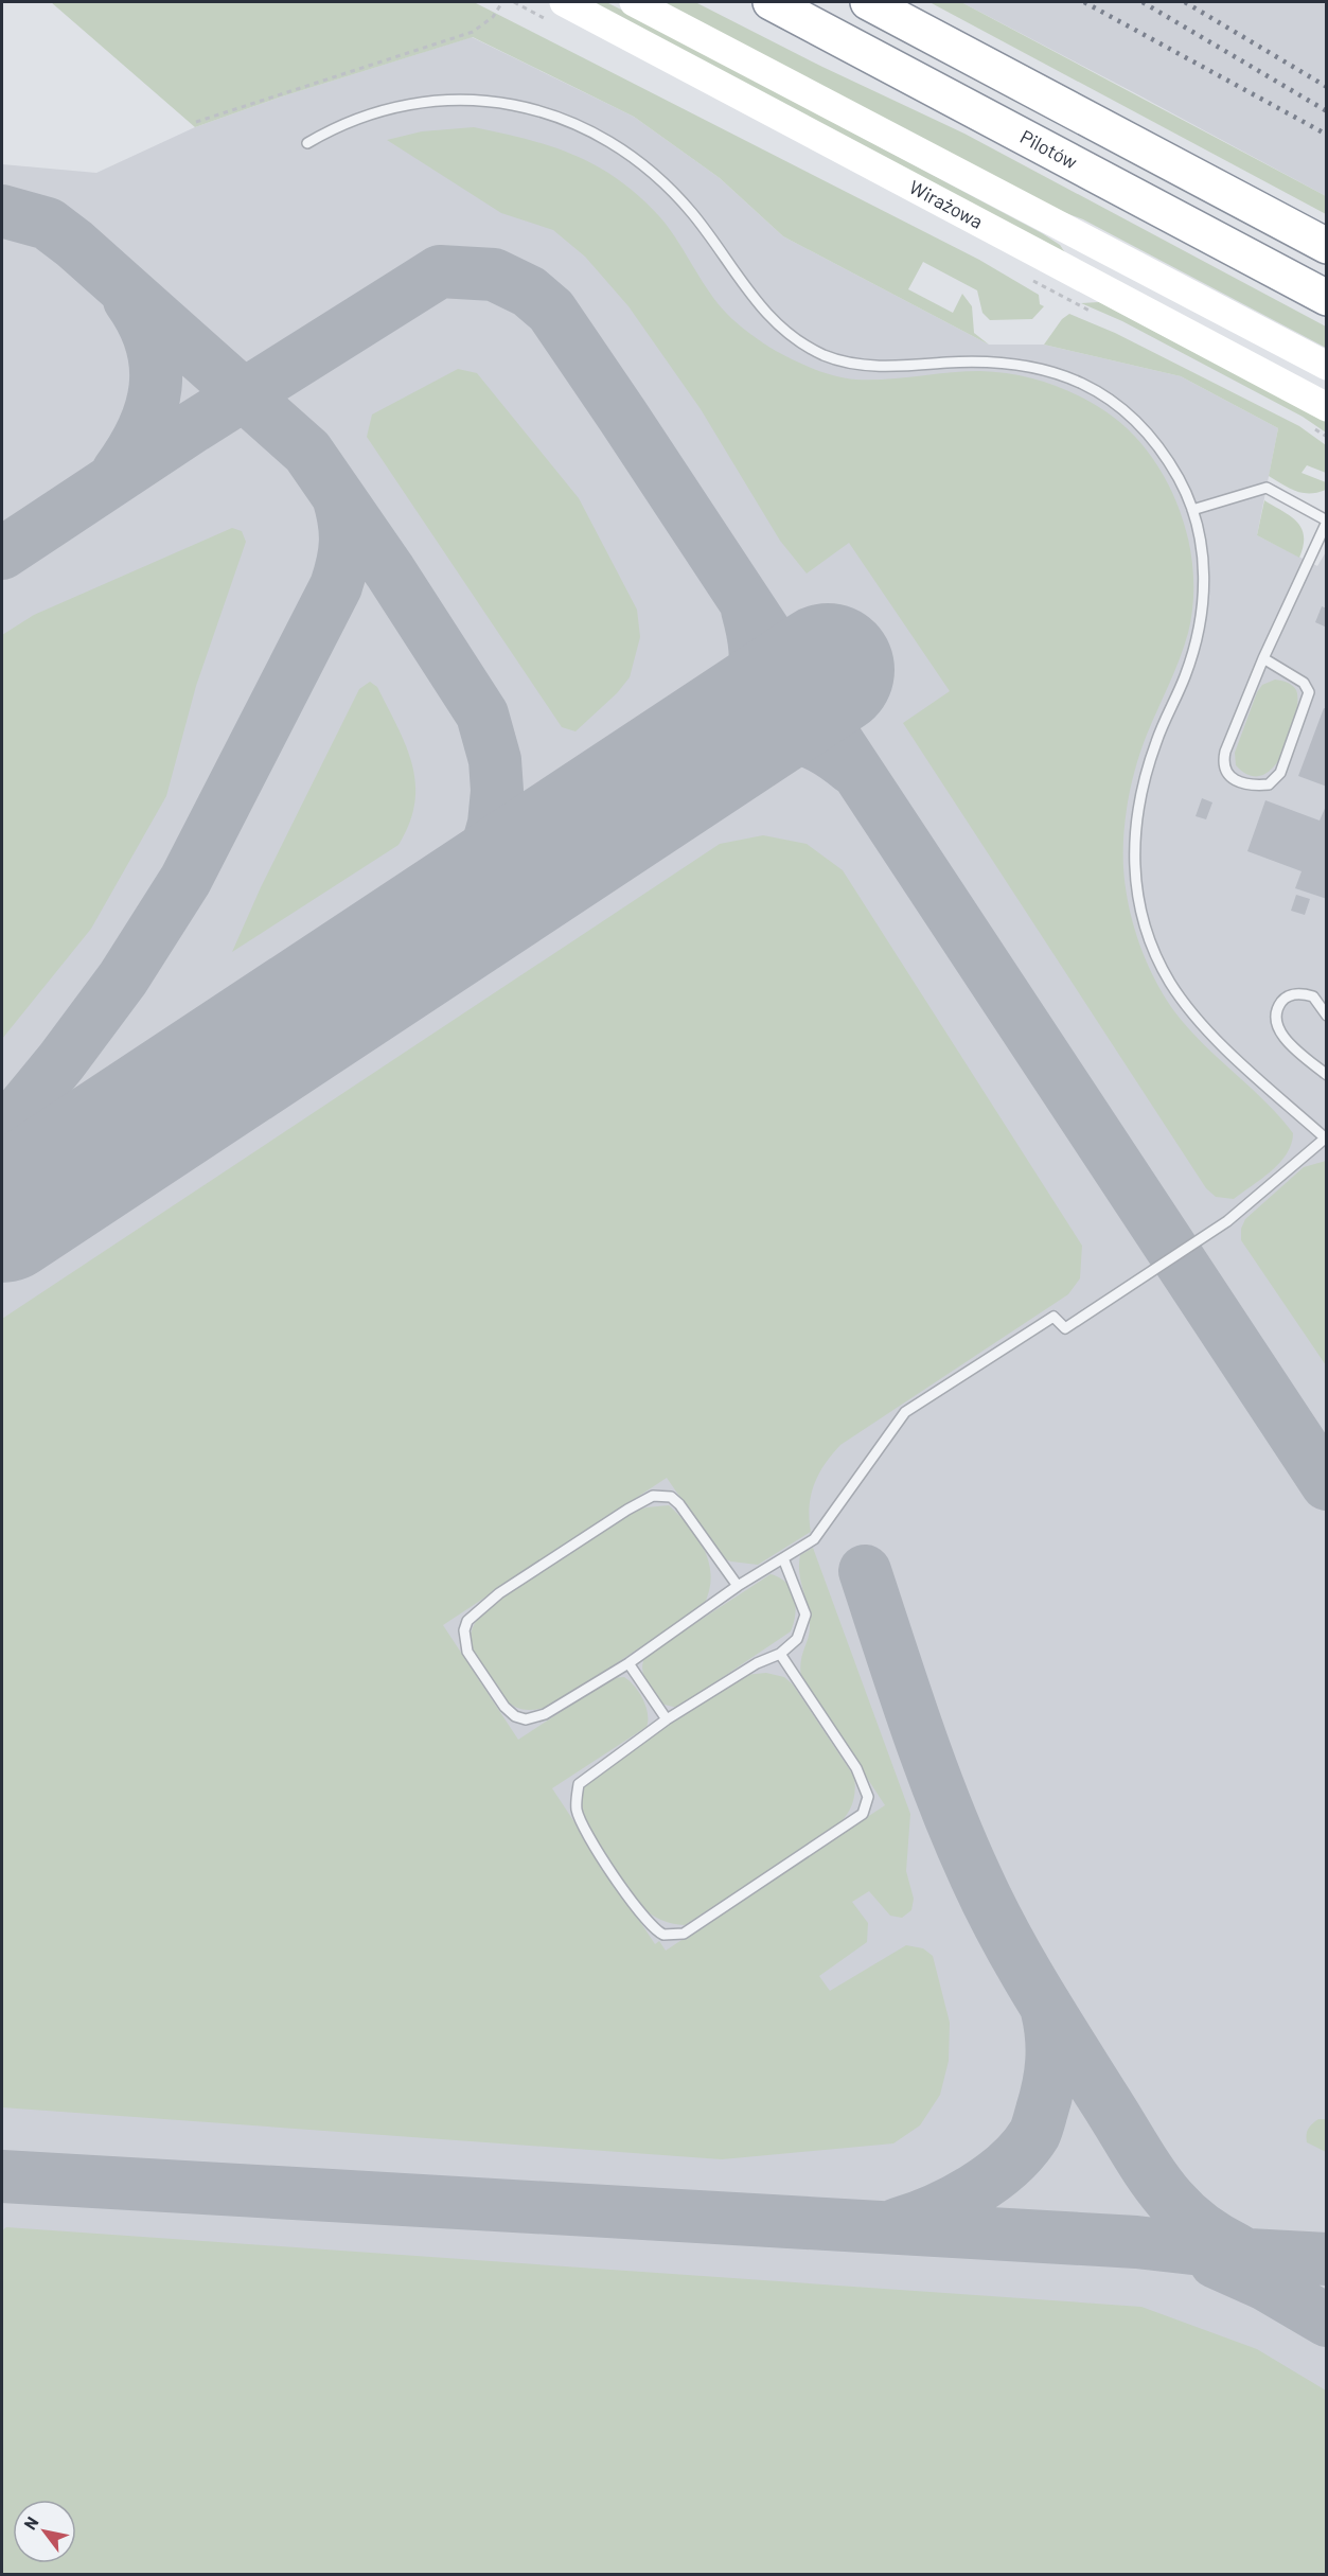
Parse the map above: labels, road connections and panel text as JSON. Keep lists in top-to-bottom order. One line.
{"streets":{"highway":["Pilotów"],"main road":["Wirażowa"]},"north":"top left"}
